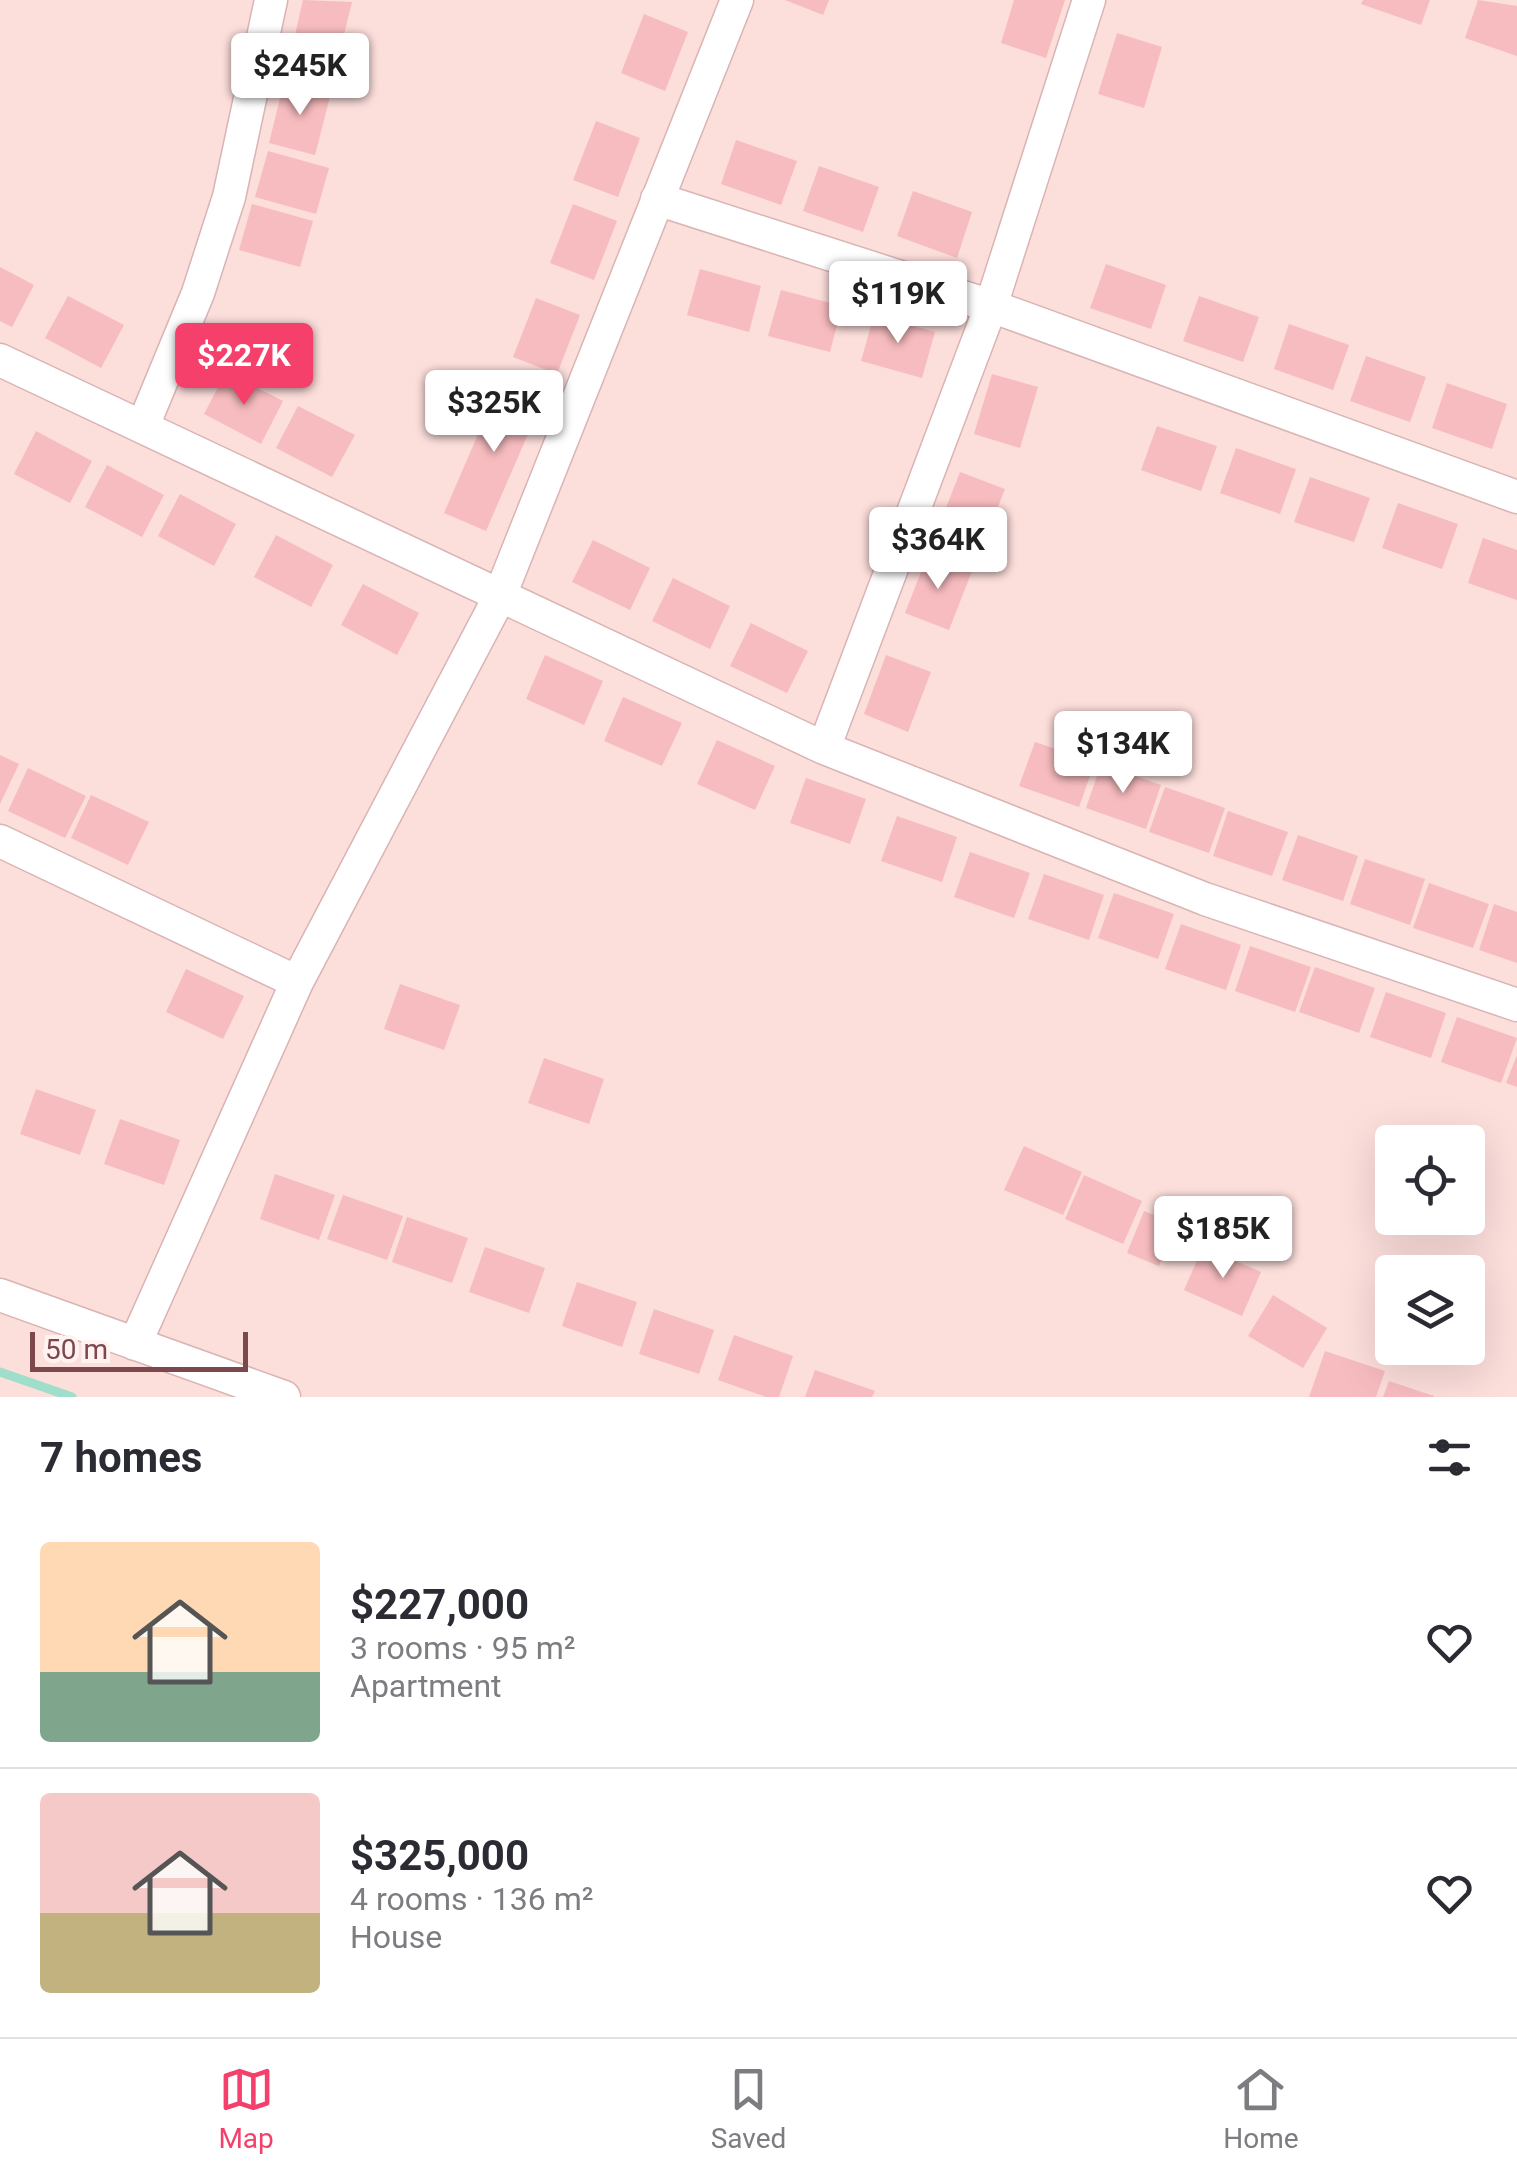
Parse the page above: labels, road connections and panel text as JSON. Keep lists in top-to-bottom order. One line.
{"scale_bar":"50 m","page":{"price":["$245K","$119K","$227K","$325K","$364K","$134K","$185K"],"scale":"50 m","heading":"7 homes","list":[{"name":"$227,000","note":"3 rooms · 95 m² · Apartment"},{"name":"$325,000","note":"4 rooms · 136 m² · House"}],"tabs":["Map","Saved","Home"]}}
